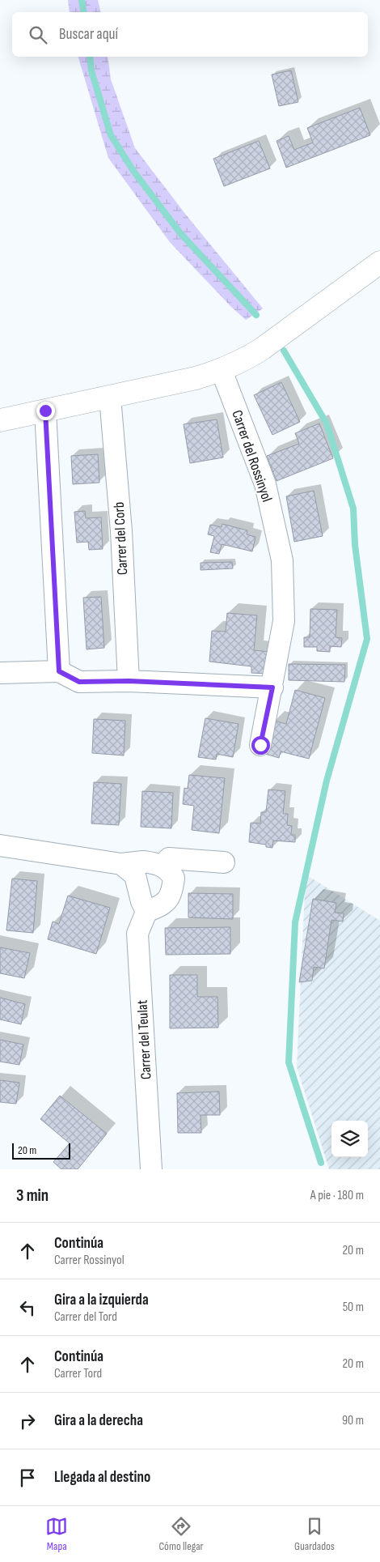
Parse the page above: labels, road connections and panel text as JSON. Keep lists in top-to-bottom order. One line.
{"streets":{"street":["Carrer del Rossinyol","Carrer del Corb","Carrer del Teulat"]},"scale_bar":"20 m","page":{"search":"Buscar aquí","scale":"20 m","heading":["3 min","A pie · 180 m"],"list":[["Continúa","Carrer Rossinyol","20 m"],["Gira a la izquierda","Carrer del Tord","50 m"],["Continúa","Carrer Tord","20 m"],["Gira a la derecha","90 m"],"Llegada al destino"],"nav":["Mapa","Cómo llegar","Guardados"]}}
